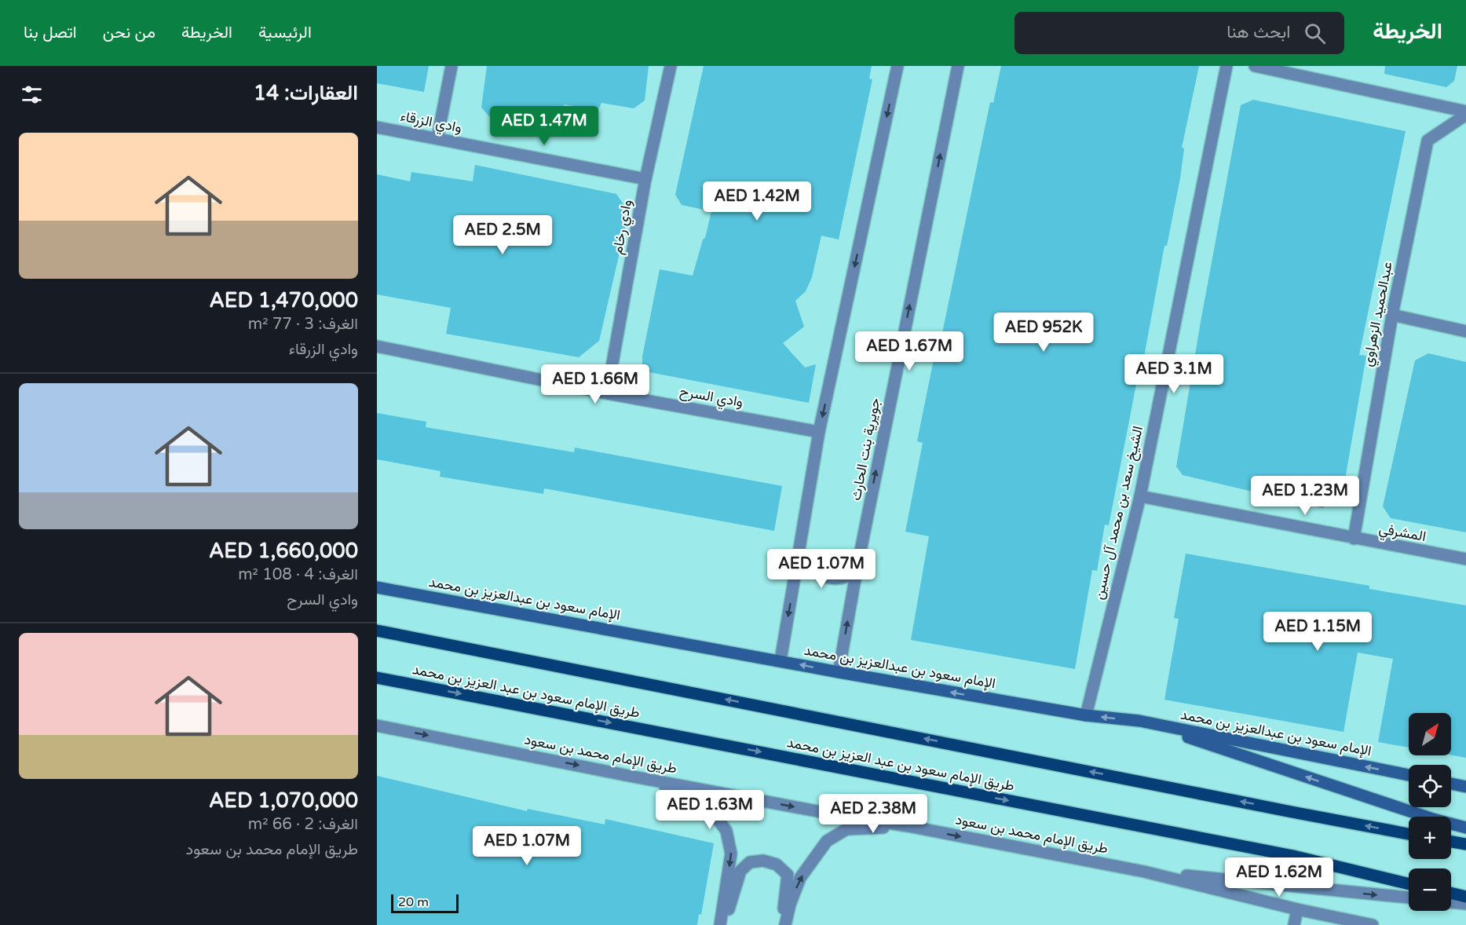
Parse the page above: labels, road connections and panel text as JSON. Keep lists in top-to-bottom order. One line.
{"streets":{"main road":["الإمام سعود بن عبدالعزيز بن محمد","طريق الإمام سعود بن عبد العزيز بن محمد"],"street":["وادي الزرقاء","وادي رخام","عبدالحميد الزهراوي","وادي السرح","جويرية بنت الحارث","الشيخ سعد بن محمد آل حسين","المشرفي","طريق الإمام محمد بن سعود"]},"crossings":[["وادي الزرقاء","وادي رخام"],["وادي رخام","وادي السرح"],["عبدالحميد الزهراوي","المشرفي"],["جويرية بنت الحارث","الإمام سعود بن عبدالعزيز بن محمد"],["الشيخ سعد بن محمد آل حسين","المشرفي"],["الشيخ سعد بن محمد آل حسين","الإمام سعود بن عبدالعزيز بن محمد"]],"one_way":["طريق الإمام محمد بن سعود"],"scale_bar":"20 m","north":"top right","page":{"header":"الخريطة","search":"ابحث هنا","nav":["الرئيسية","الخريطة","من نحن","اتصل بنا"],"heading":"العقارات: 14","price":["AED 1.47M","AED 1.42M","AED 2.5M","AED 952K","AED 1.67M","AED 3.1M","AED 1.66M","AED 1.23M","AED 1.07M","AED 1.15M","AED 1.63M","AED 2.38M","AED 1.07M","AED 1.62M"],"list":[{"name":"AED 1,470,000","note":"الغرف: 3 · 77 m² · وادي الزرقاء"},{"name":"AED 1,660,000","note":"الغرف: 4 · 108 m² · وادي السرح"},{"name":"AED 1,070,000","note":"الغرف: 2 · 66 m² · طريق الإمام محمد بن سعود"}],"map_buttons":["+","−"],"scale":"20 m"}}
